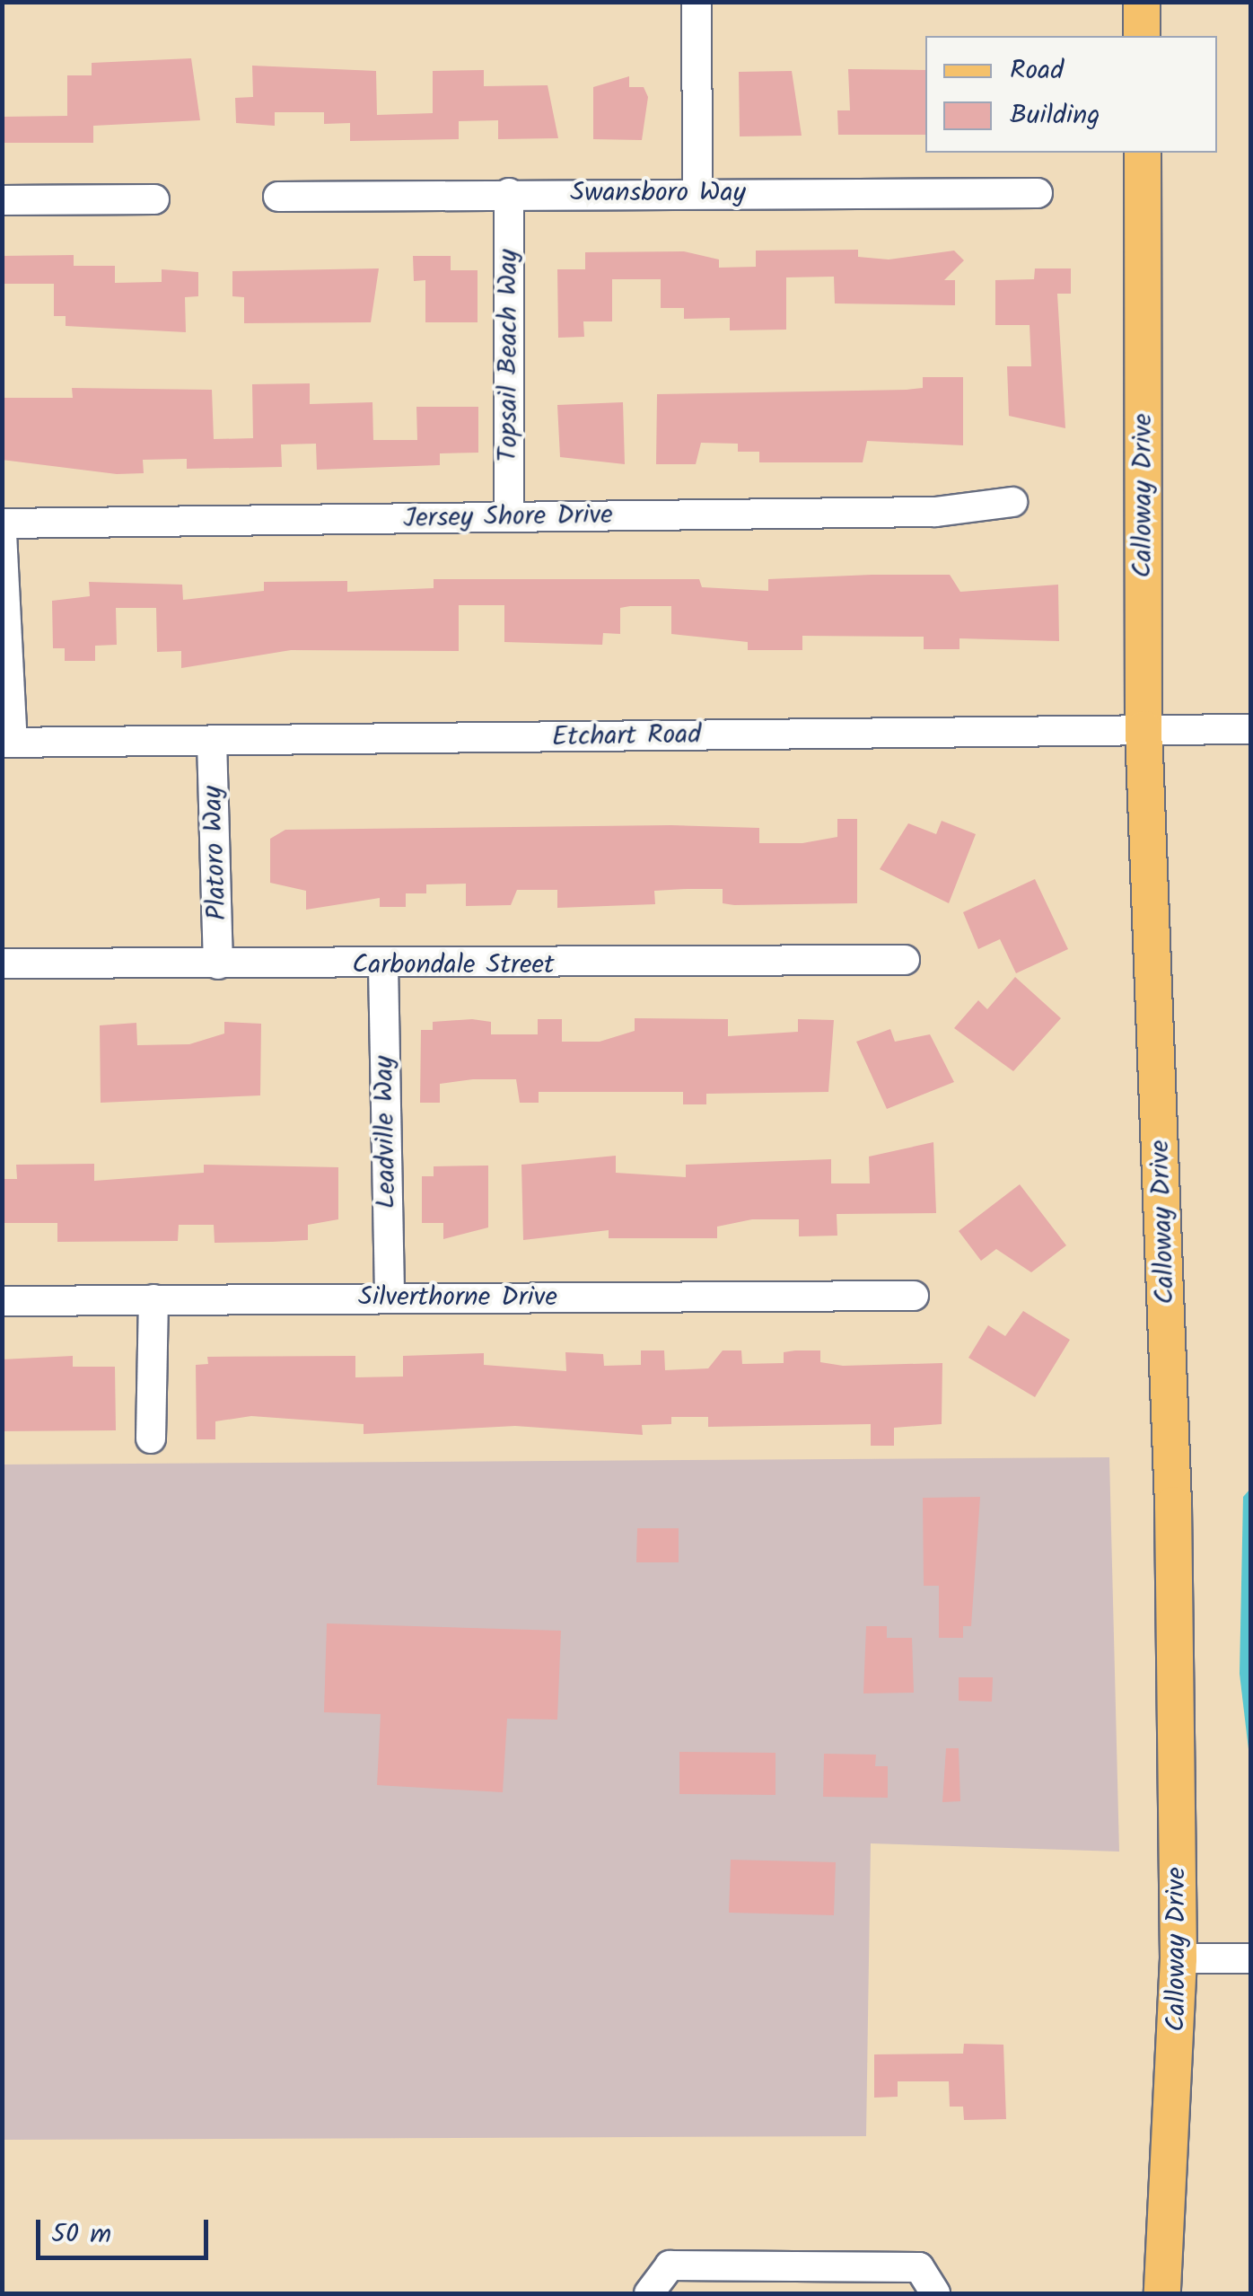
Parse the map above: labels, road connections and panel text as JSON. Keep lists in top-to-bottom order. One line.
{"streets":{"main road":["Calloway Drive"],"street":["Swansboro Way","Topsail Beach Way","Jersey Shore Drive","Etchart Road","Platoro Way","Carbondale Street","Leadville Way","Silverthorne Drive"]},"crossings":[["Swansboro Way","Topsail Beach Way"],["Topsail Beach Way","Jersey Shore Drive"],["Calloway Drive","Etchart Road"],["Etchart Road","Platoro Way"],["Platoro Way","Carbondale Street"],["Carbondale Street","Leadville Way"],["Leadville Way","Silverthorne Drive"]],"legend":["Road","Building"],"scale_bar":"50 m"}
